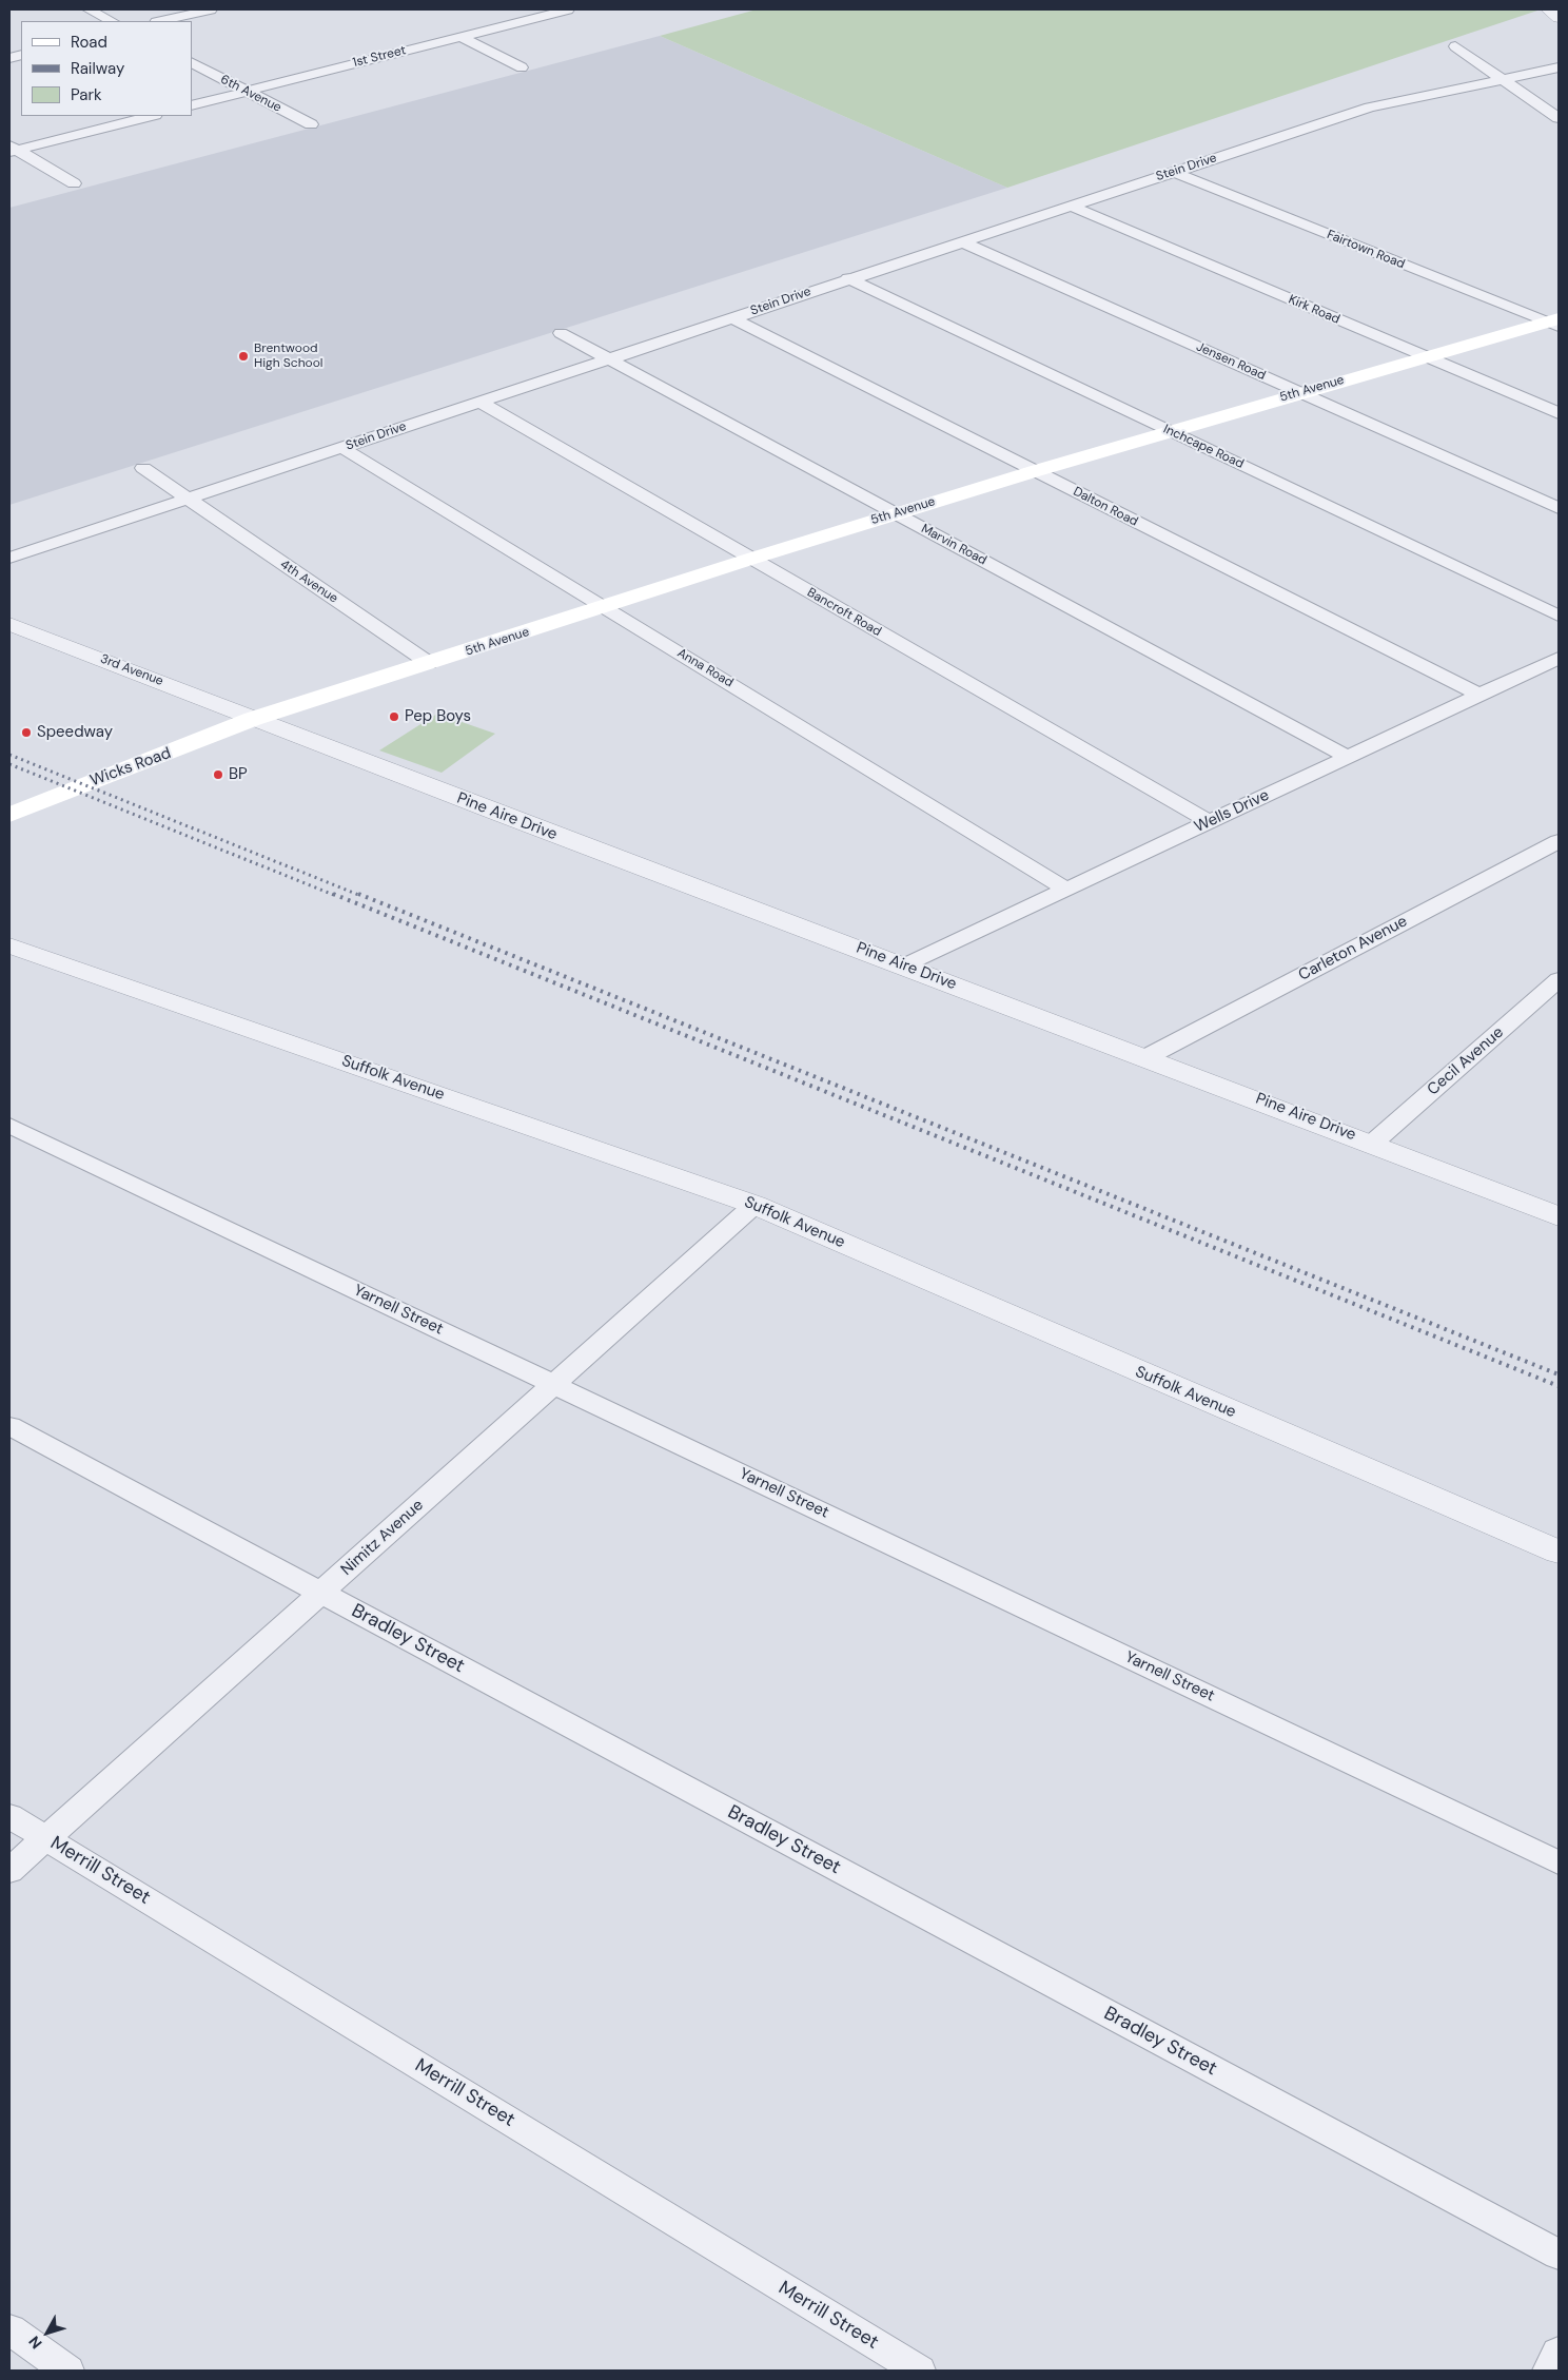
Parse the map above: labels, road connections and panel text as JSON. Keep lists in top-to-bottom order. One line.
{"streets":{"main road":["5th Avenue","Wicks Road"],"street":["1st Street","6th Avenue","Stein Drive","Fairtown Road","Kirk Road","Jensen Road","Inchcape Road","Dalton Road","Marvin Road","4th Avenue","Bancroft Road","Anna Road","3rd Avenue","Wells Drive","Pine Aire Drive","Carleton Avenue","Cecil Avenue","Suffolk Avenue","Yarnell Street","Nimitz Avenue","Bradley Street","Merrill Street"]},"crossings":[["1st Street","6th Avenue"],["Stein Drive","Fairtown Road"],["Stein Drive","Kirk Road"],["Stein Drive","Jensen Road"],["Stein Drive","Inchcape Road"],["Stein Drive","Dalton Road"],["Stein Drive","Marvin Road"],["Stein Drive","4th Avenue"],["Stein Drive","Bancroft Road"],["Stein Drive","Anna Road"],["Fairtown Road","5th Avenue"],["Kirk Road","5th Avenue"],["Jensen Road","5th Avenue"],["5th Avenue","Inchcape Road"],["5th Avenue","Dalton Road"],["5th Avenue","Marvin Road"],["5th Avenue","4th Avenue"],["5th Avenue","Bancroft Road"],["5th Avenue","Anna Road"],["5th Avenue","3rd Avenue"],["5th Avenue","Wicks Road"],["5th Avenue","Pine Aire Drive"],["Dalton Road","Wells Drive"],["Marvin Road","Wells Drive"],["Bancroft Road","Wells Drive"],["Anna Road","Wells Drive"],["3rd Avenue","Wicks Road"],["3rd Avenue","Pine Aire Drive"],["Wicks Road","Pine Aire Drive"],["Wells Drive","Pine Aire Drive"],["Pine Aire Drive","Carleton Avenue"],["Pine Aire Drive","Cecil Avenue"],["Suffolk Avenue","Nimitz Avenue"],["Yarnell Street","Nimitz Avenue"],["Nimitz Avenue","Bradley Street"],["Nimitz Avenue","Merrill Street"]],"places":["Brentwood High School","Pep Boys","Speedway","BP"],"legend":["Road","Railway","Park"],"north":"bottom left"}
